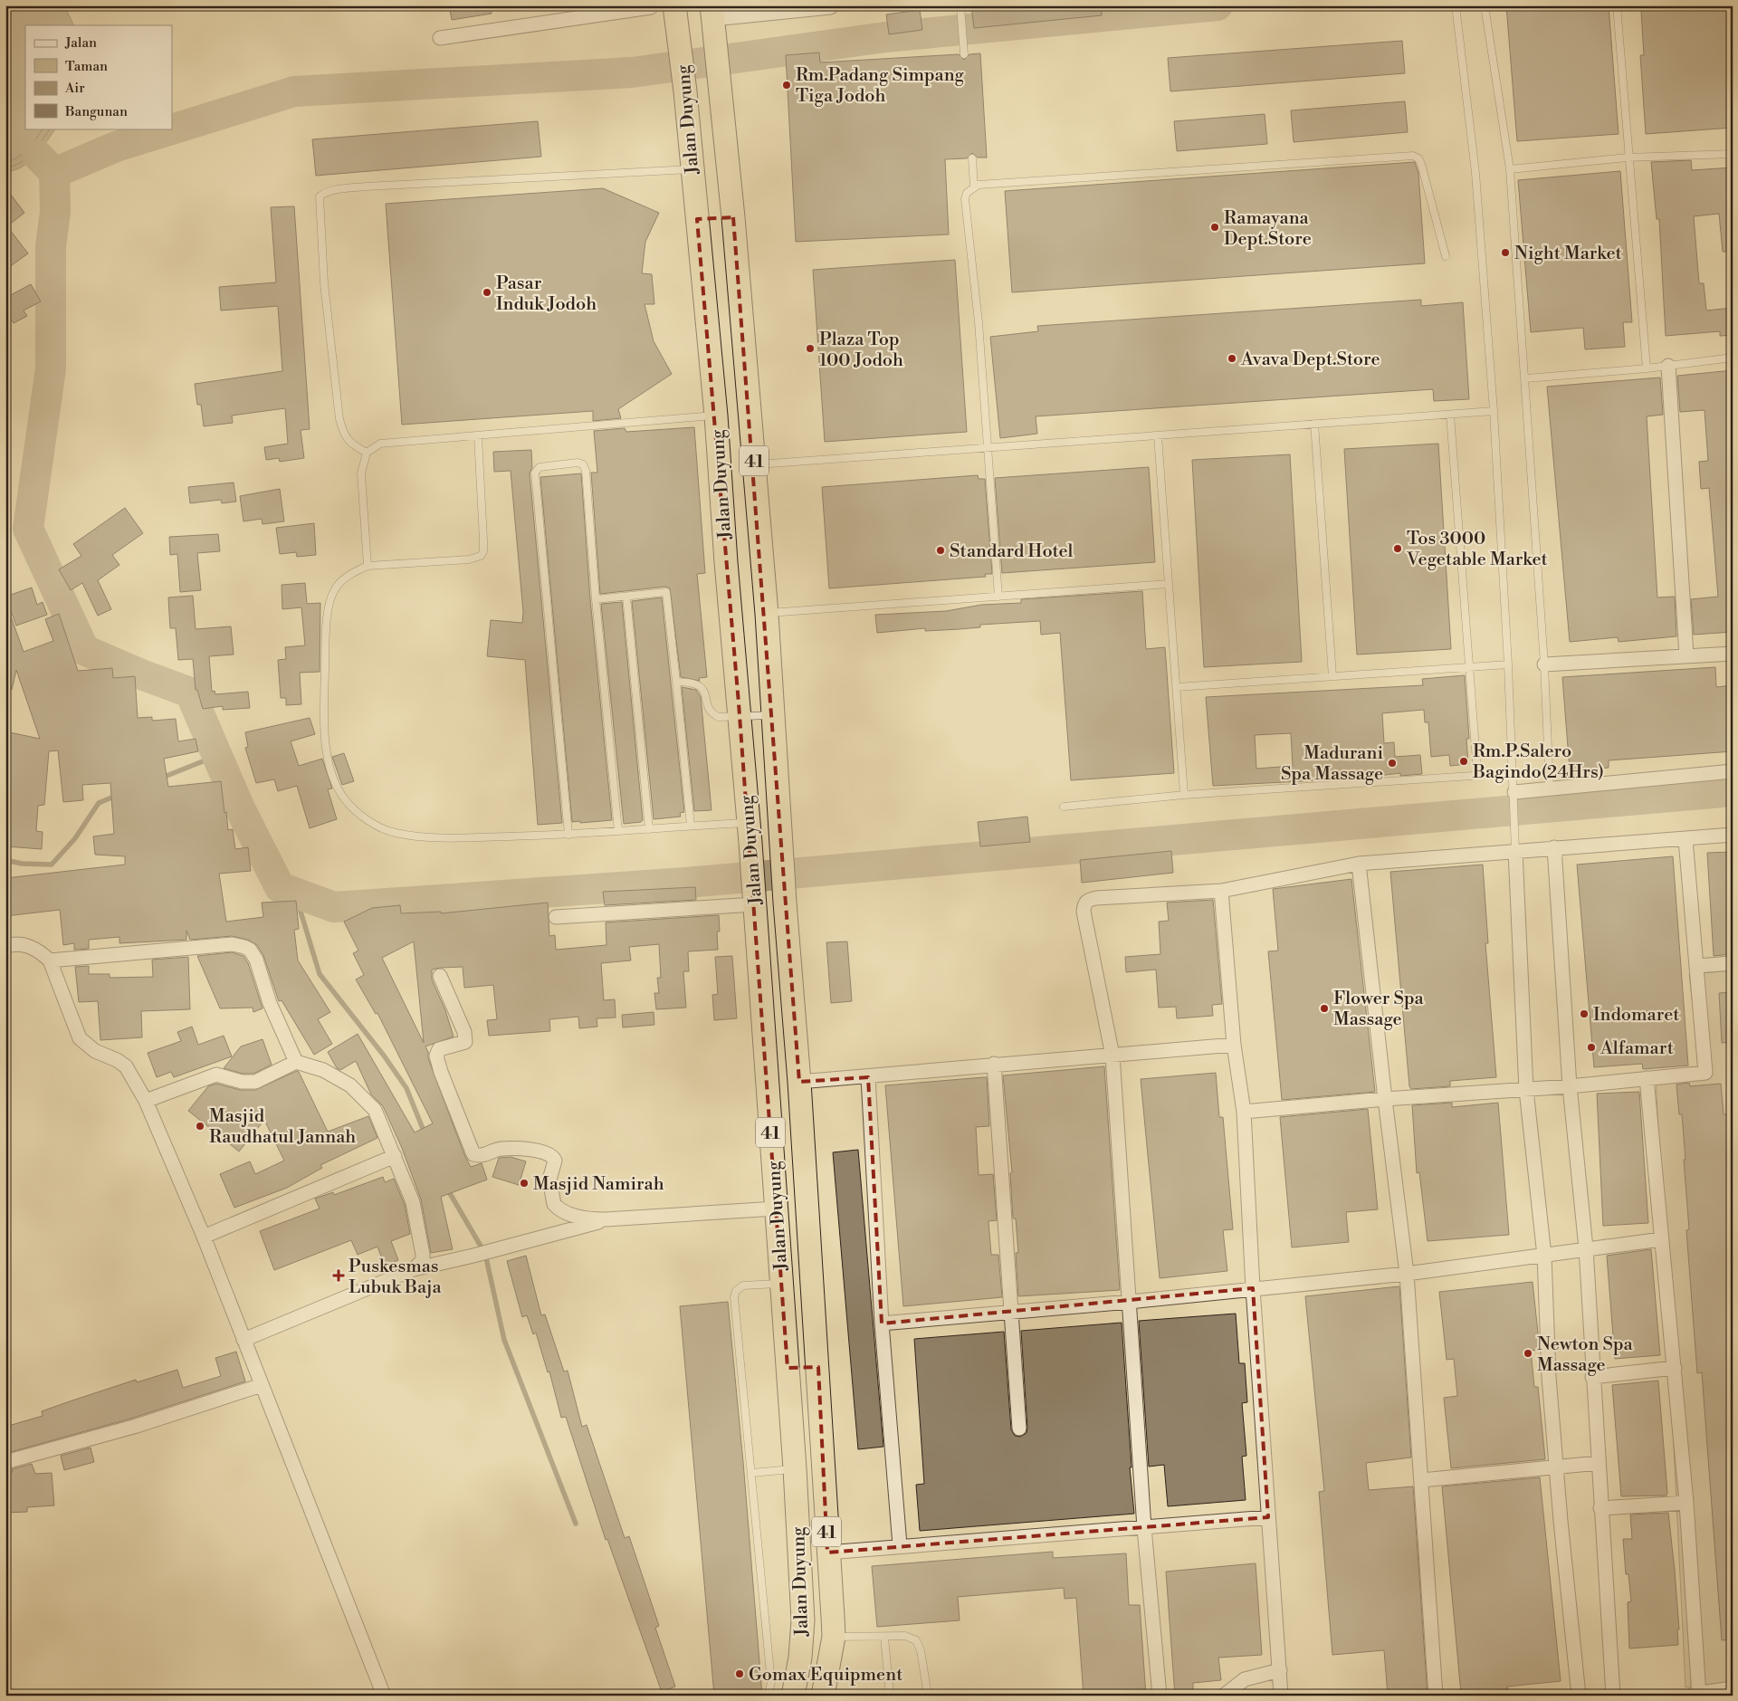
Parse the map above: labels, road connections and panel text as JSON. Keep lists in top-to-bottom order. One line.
{"streets":{"highway":["Jalan Duyung","41"]},"places":{"other":["Rm.Padang Simpang Tiga Jodoh","Ramayana Dept.Store","Night Market","Pasar Induk Jodoh","Plaza Top 100 Jodoh","Avava Dept.Store","Tos 3000 Vegetable Market","Standard Hotel","Rm.P.Salero Bagindo(24Hrs)","Madurani Spa Massage","Flower Spa Massage","Indomaret","Alfamart","Masjid Raudhatul Jannah","Masjid Namirah","Newton Spa Massage","Gomax Equipment"],"health":["Puskesmas Lubuk Baja"]},"legend":["Jalan","Taman","Air","Bangunan"]}
